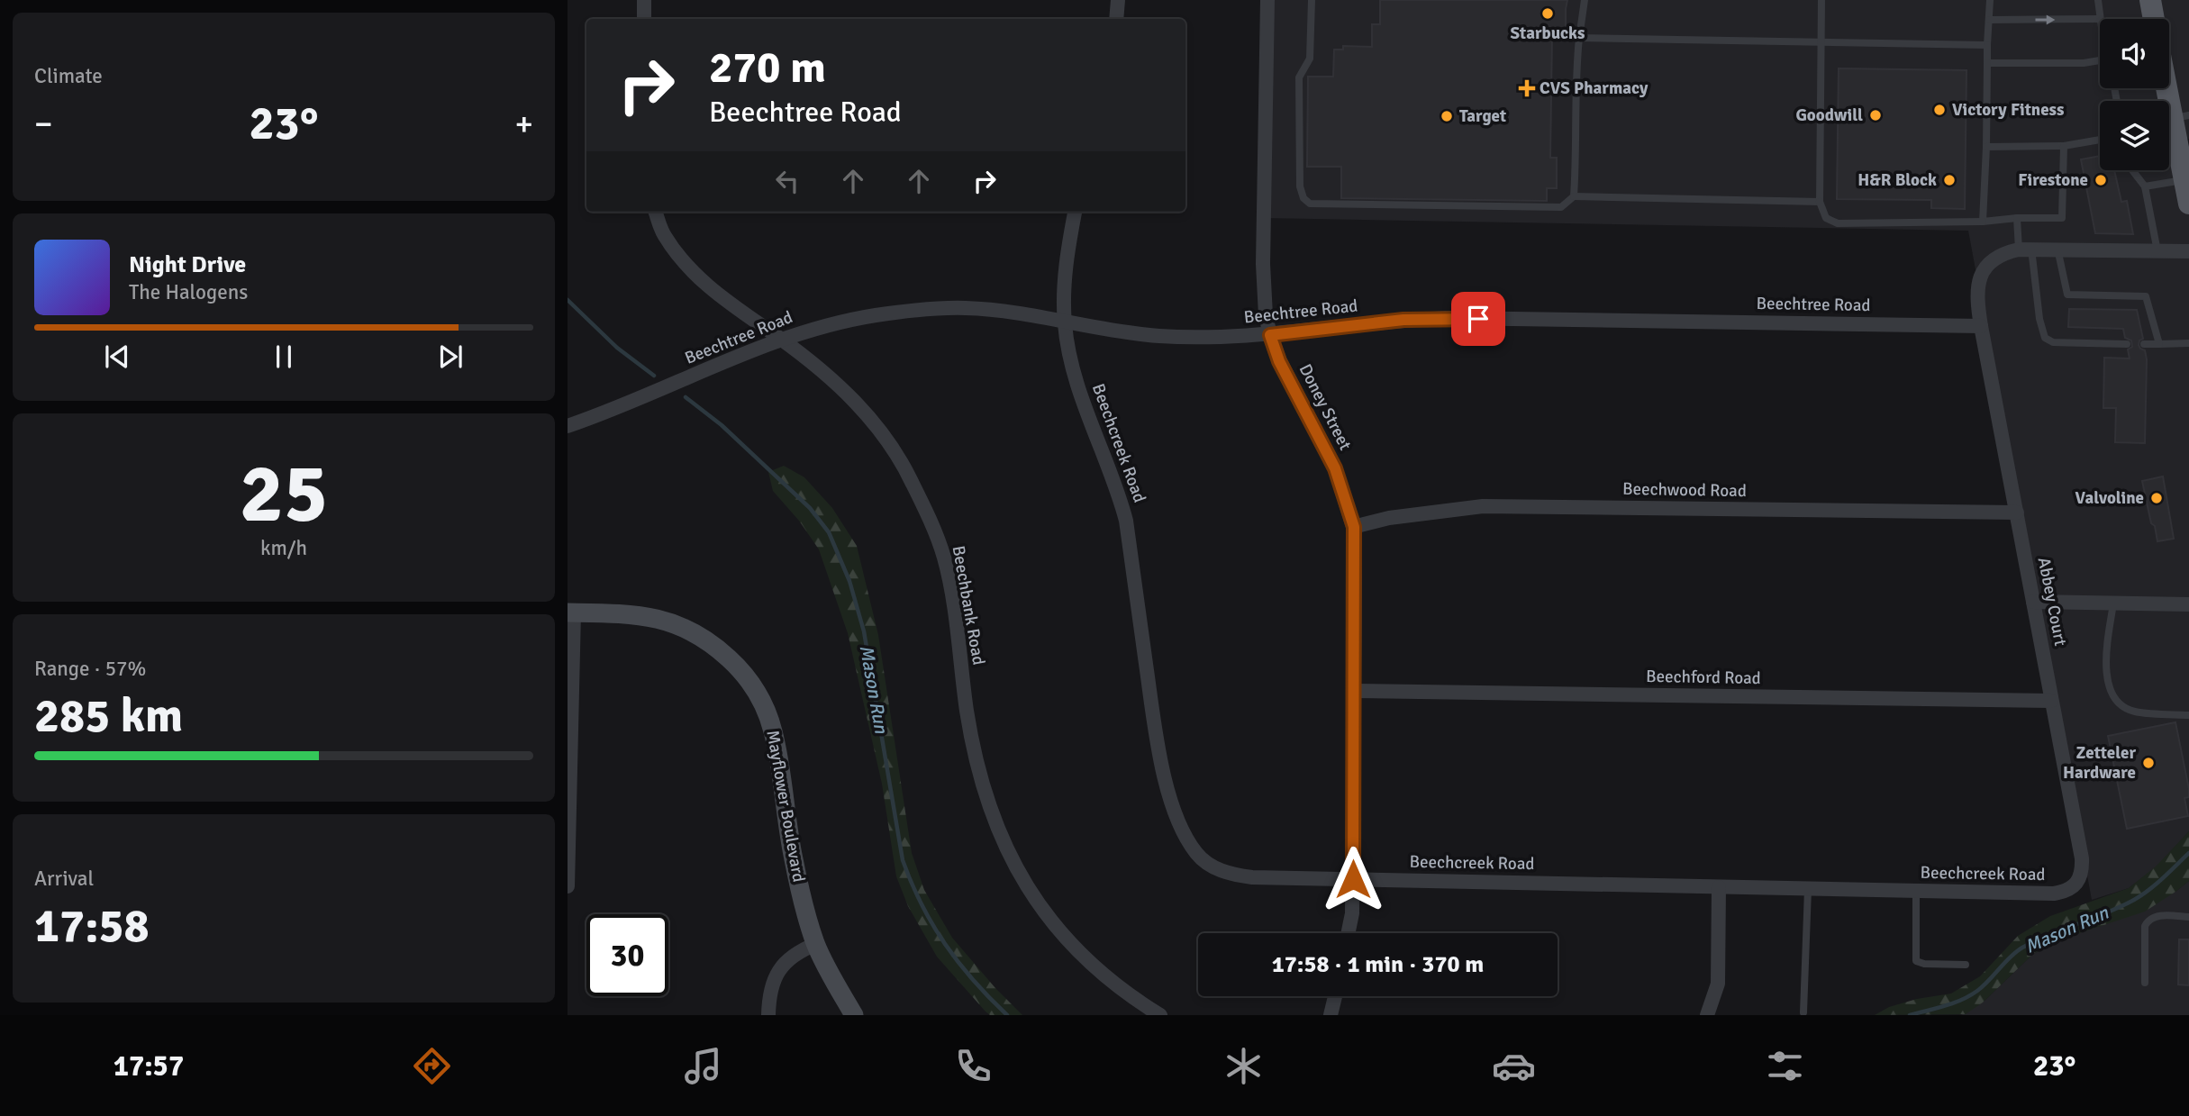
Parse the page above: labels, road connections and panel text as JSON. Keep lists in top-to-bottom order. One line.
{"streets":{"street":["Beechtree Road","Doney Street","Beechcreek Road","Beechwood Road","Abbey Court","Beechbank Road","Beechford Road","Mayflower Boulevard"]},"crossings":[["Beechtree Road","Doney Street"],["Beechtree Road","Beechcreek Road"],["Beechtree Road","Abbey Court"],["Beechtree Road","Beechbank Road"],["Doney Street","Beechcreek Road"],["Doney Street","Beechwood Road"],["Doney Street","Beechford Road"],["Beechcreek Road","Abbey Court"],["Beechwood Road","Abbey Court"],["Abbey Court","Beechford Road"]],"water":["Mason Run"],"places":{"other":["Starbucks","Victory Fitness","Goodwill","Target","H&R Block","Firestone","Valvoline","Zetteler Hardware"],"health":["CVS Pharmacy"]},"page":{"tile":["Climate",["25","km/h"],["Range · 57%","285 km"],["Arrival","17:58"]],"turn":["270 m","Beechtree Road"],"heat":["−","23°","+"],"song":["Night Drive","The Halogens"],"limit":"30","trip":"17:58 · 1 min · 370 m","tabs":["17:57","23°"]}}
